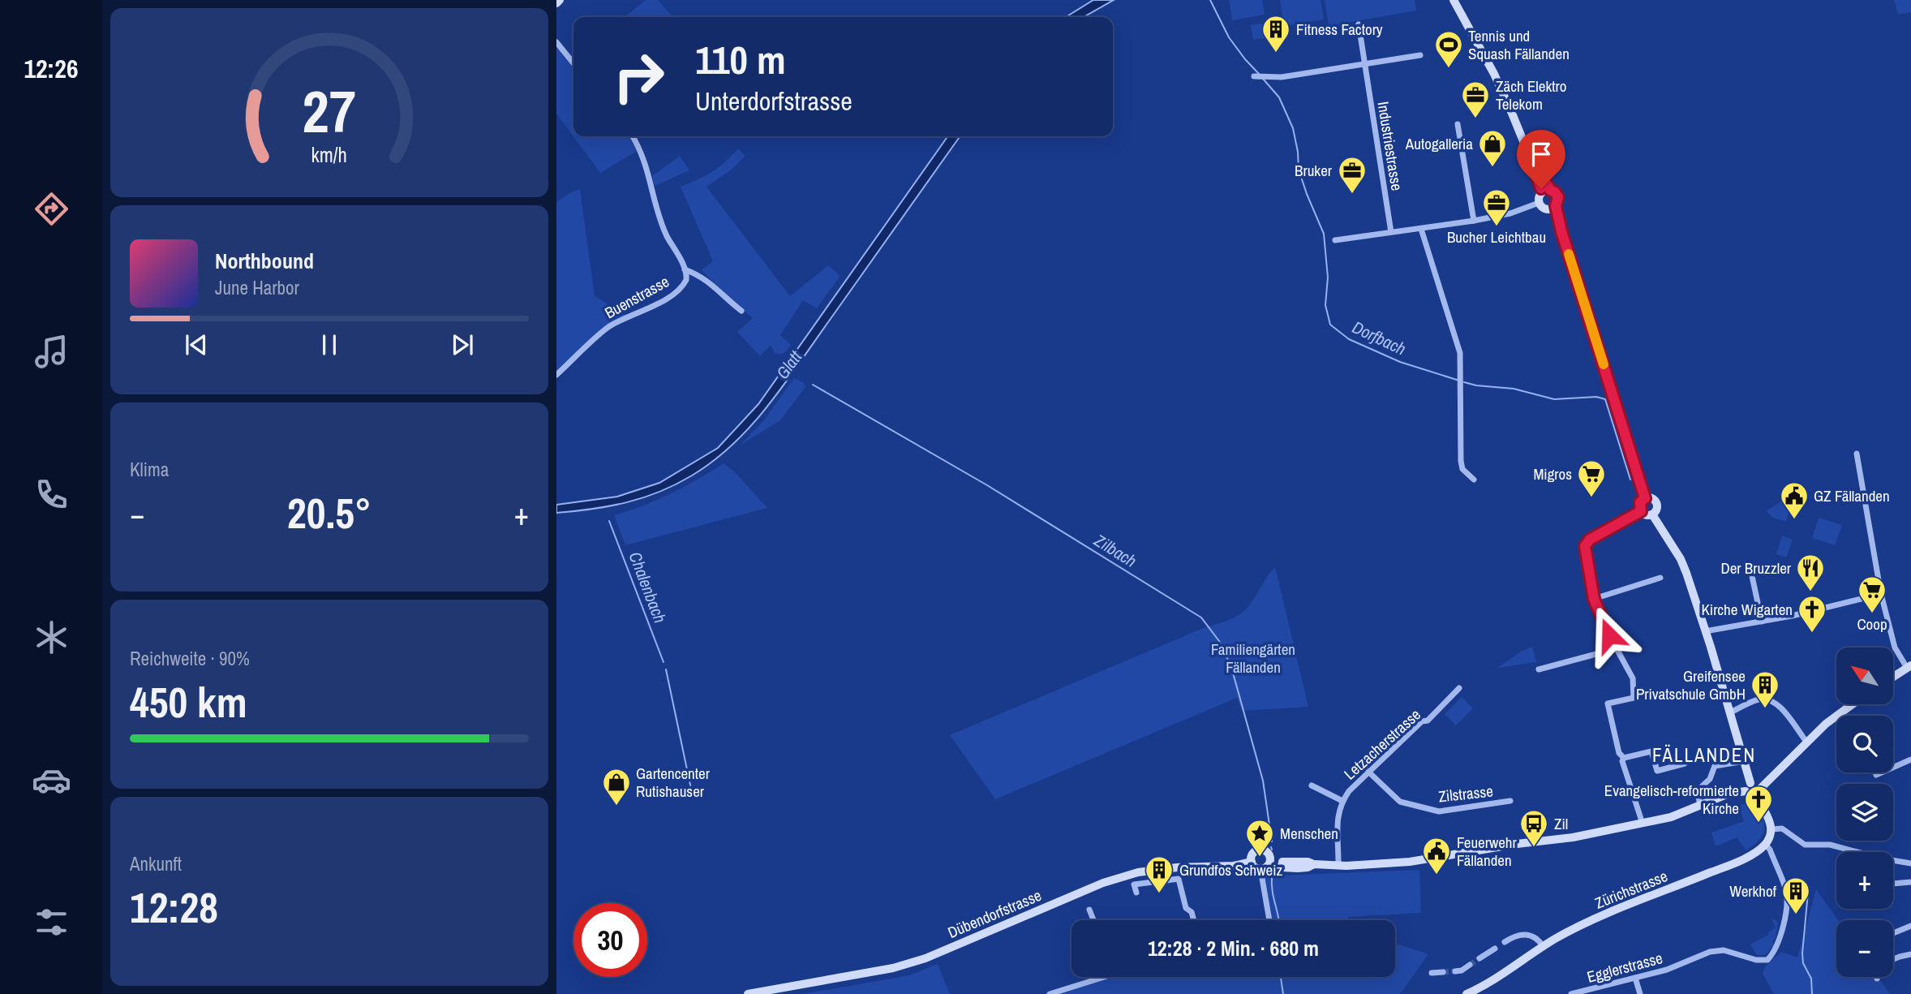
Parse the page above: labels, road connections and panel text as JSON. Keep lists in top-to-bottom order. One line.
{"streets":{"main road":["Zürichstrasse","Dübendorfstrasse"],"street":["Industriestrasse","Buenstrasse","Letzacherstrasse","Zilstrasse","Egglerstrasse"]},"crossings":[["Letzacherstrasse","Zilstrasse"],["Letzacherstrasse","Dübendorfstrasse"],["Zürichstrasse","Egglerstrasse"]],"districts":["FÄLLANDEN"],"water":["Dorfbach","Glatt","Zilbach","Chalenbach"],"parks":["Familiengärten Fällanden"],"places":{"building":["Fitness Factory","Greifensee Privatschule GmbH","Grundfos Schweiz","Werkhof"],"sports":["Tennis und Squash Fällanden"],"office":["Zäch Elektro Telekom","Bruker","Bucher Leichtbau"],"shop":["Autogalleria","Gartencenter Rutishauser"],"supermarket":["Migros","Coop"],"public building":["GZ Fällanden","Feuerwehr Fällanden"],"restaurant":["Der Bruzzler"],"church":["Kirche Wigarten","Evangelisch-reformierte Kirche"],"bus stop":["Zil"],"place":["Menschen"]},"north":"top left","page":{"tabs":"12:26","turn":["110 m","Unterdorfstrasse"],"song":["Northbound","June Harbor"],"tile":["Klima",["Reichweite · 90%","450 km"],["Ankunft","12:28"]],"heat":["−","20.5°","+"],"map_buttons":["+","−"],"limit":"30","trip":"12:28 · 2 Min. · 680 m","gauge":["27","km/h"]}}
